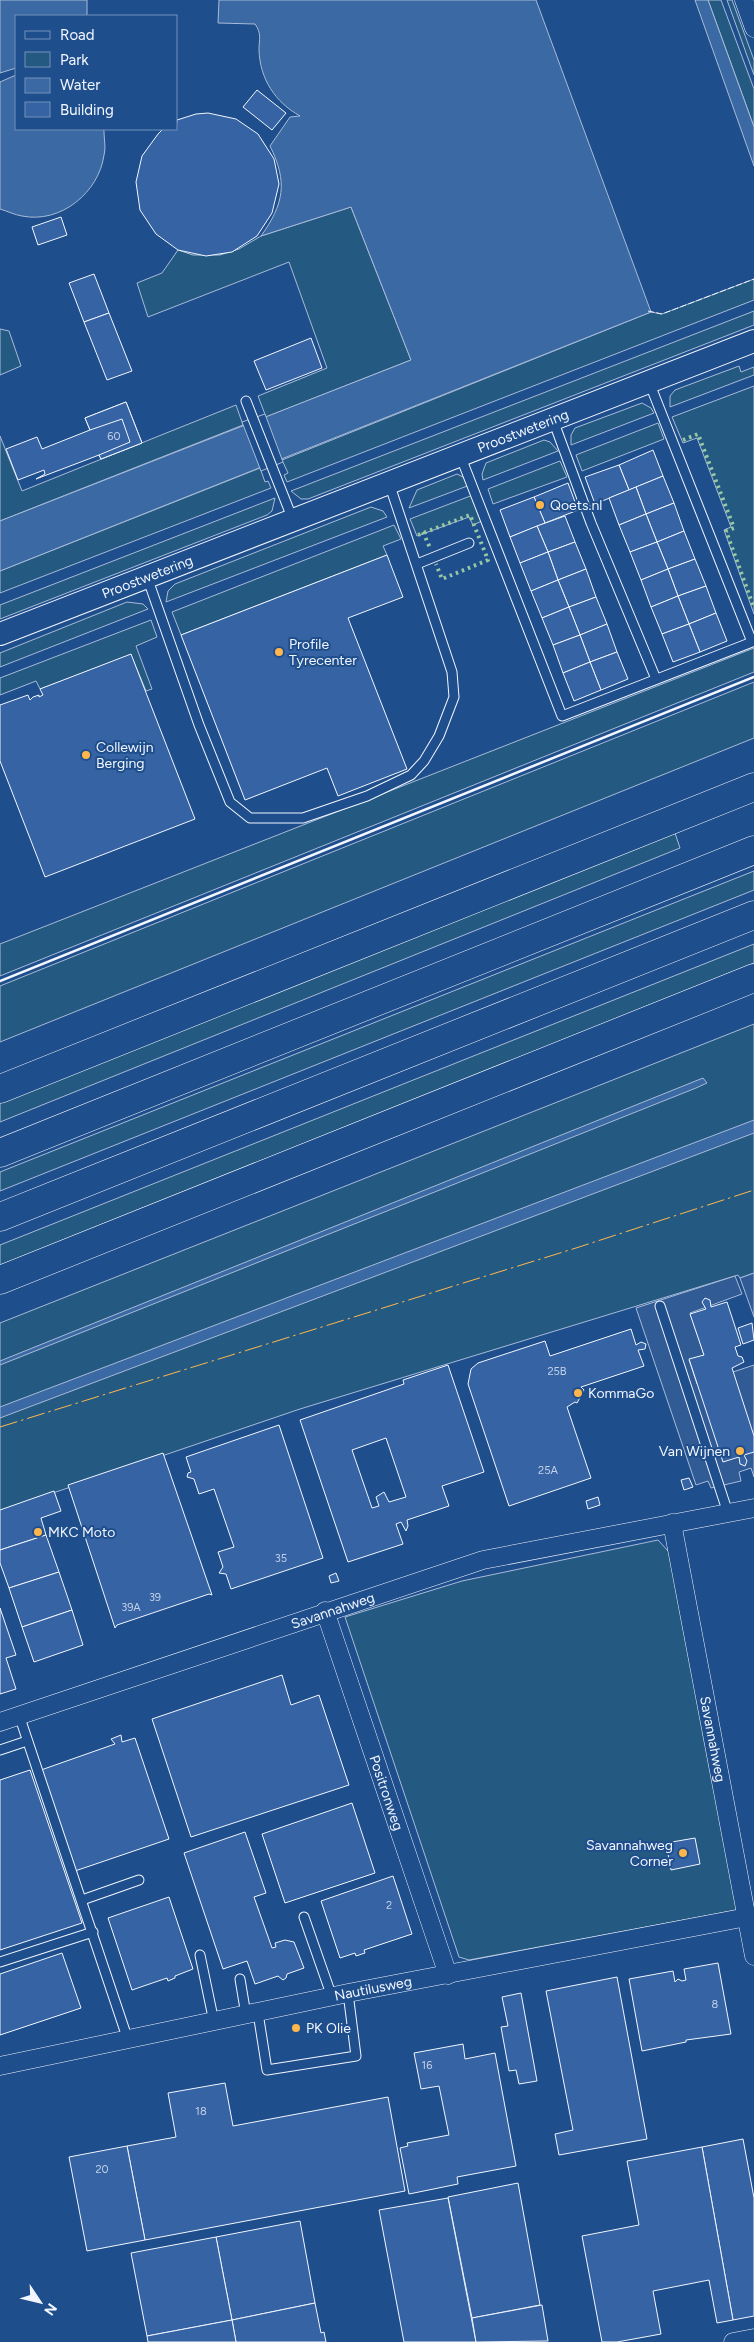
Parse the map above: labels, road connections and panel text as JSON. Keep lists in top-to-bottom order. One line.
{"streets":{"street":["Proostwetering","Savannahweg","Positronweg","Nautilusweg"]},"crossings":[["Savannahweg","Positronweg"],["Savannahweg","Nautilusweg"],["Positronweg","Nautilusweg"]],"places":["Qoets.nl","Profile Tyrecenter","Collewijn Berging","KommaGo","Van Wijnen","MKC Moto","Savannahweg Corner","PK Olie"],"house_numbers":["60","25B","25A","35","39","39A","2","8","16","18","20"],"legend":["Road","Park","Water","Building"],"north":"bottom right"}
